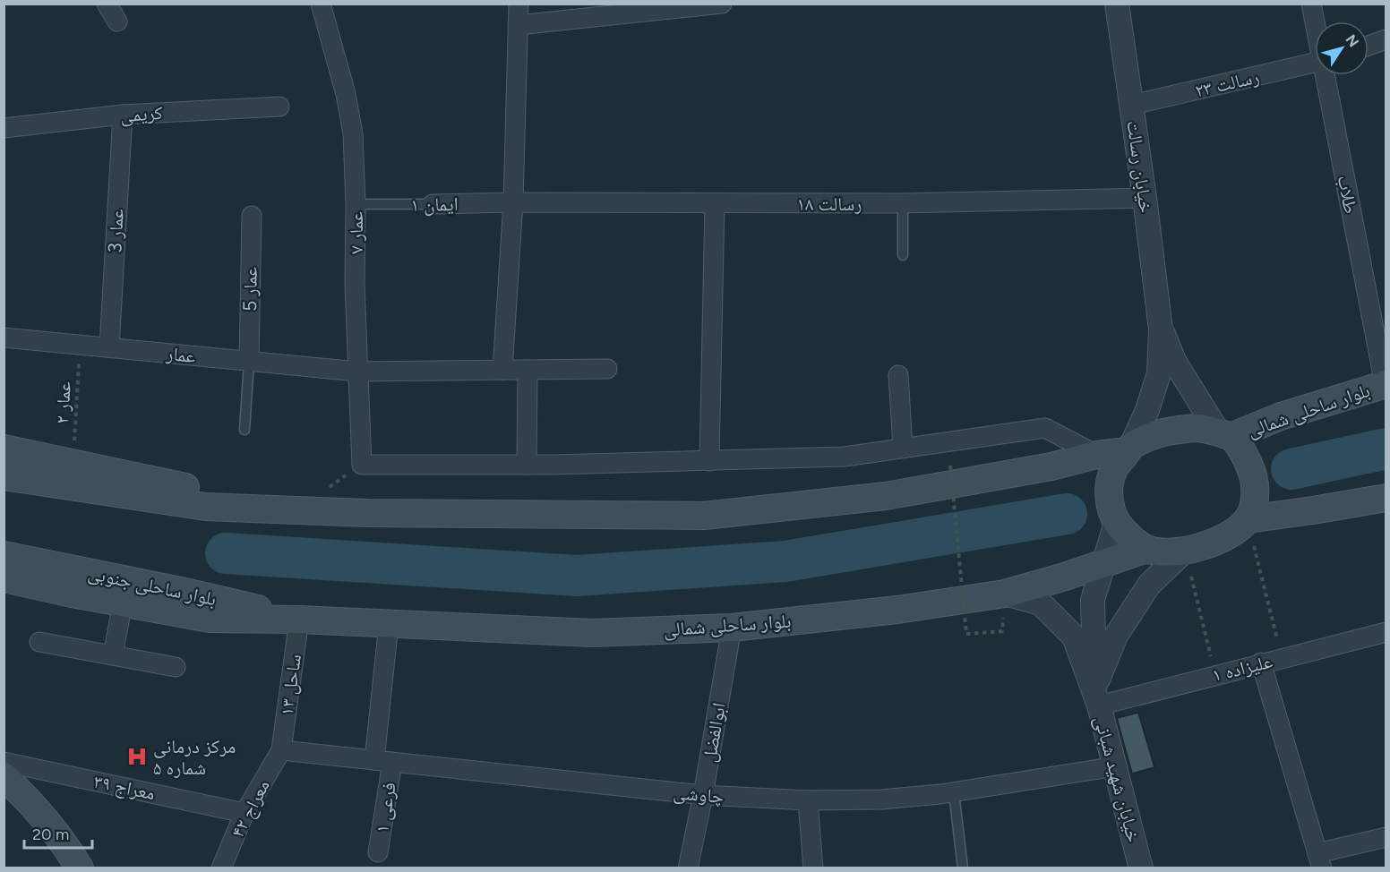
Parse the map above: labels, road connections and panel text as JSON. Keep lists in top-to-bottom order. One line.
{"streets":{"main road":["بلوار ساحلی شمالی","بلوار ساحلی جنوبی"],"street":["رسالت ۲۳","کریمی","خیابان رسالت","طلاب","رسالت ۱۸","ایمان ۱","عمار 3","عمار ۷","عمار 5","عمار","علیزاده ۱","ساحل ۱۳","ابوالفضل","خیابان شهید شبانی","معراج ۳۹","چاوشی","فرعی ۱","معراج ۴۲"],"path":["عمار ۲"]},"crossings":[["رسالت ۲۳","خیابان رسالت"],["کریمی","عمار 3"],["خیابان رسالت","رسالت ۱۸"],["خیابان رسالت","بلوار ساحلی شمالی"],["خیابان رسالت","خیابان شهید شبانی"],["طلاب","بلوار ساحلی شمالی"],["رسالت ۱۸","ایمان ۱"],["ایمان ۱","عمار ۷"],["عمار 3","عمار"],["عمار ۷","عمار"],["عمار 5","عمار"],["عمار","عمار ۲"],["بلوار ساحلی شمالی","بلوار ساحلی جنوبی"],["بلوار ساحلی شمالی","ساحل ۱۳"],["بلوار ساحلی شمالی","ابوالفضل"],["بلوار ساحلی شمالی","خیابان شهید شبانی"],["بلوار ساحلی شمالی","فرعی ۱"],["بلوار ساحلی جنوبی","ساحل ۱۳"],["علیزاده ۱","خیابان شهید شبانی"],["ساحل ۱۳","چاوشی"],["ساحل ۱۳","معراج ۴۲"],["ابوالفضل","چاوشی"],["خیابان شهید شبانی","چاوشی"],["معراج ۳۹","معراج ۴۲"],["چاوشی","فرعی ۱"],["چاوشی","معراج ۴۲"]],"places":{"hospital":["مرکز درمانی شماره ۵"]},"scale_bar":"20 m","north":"top right"}
